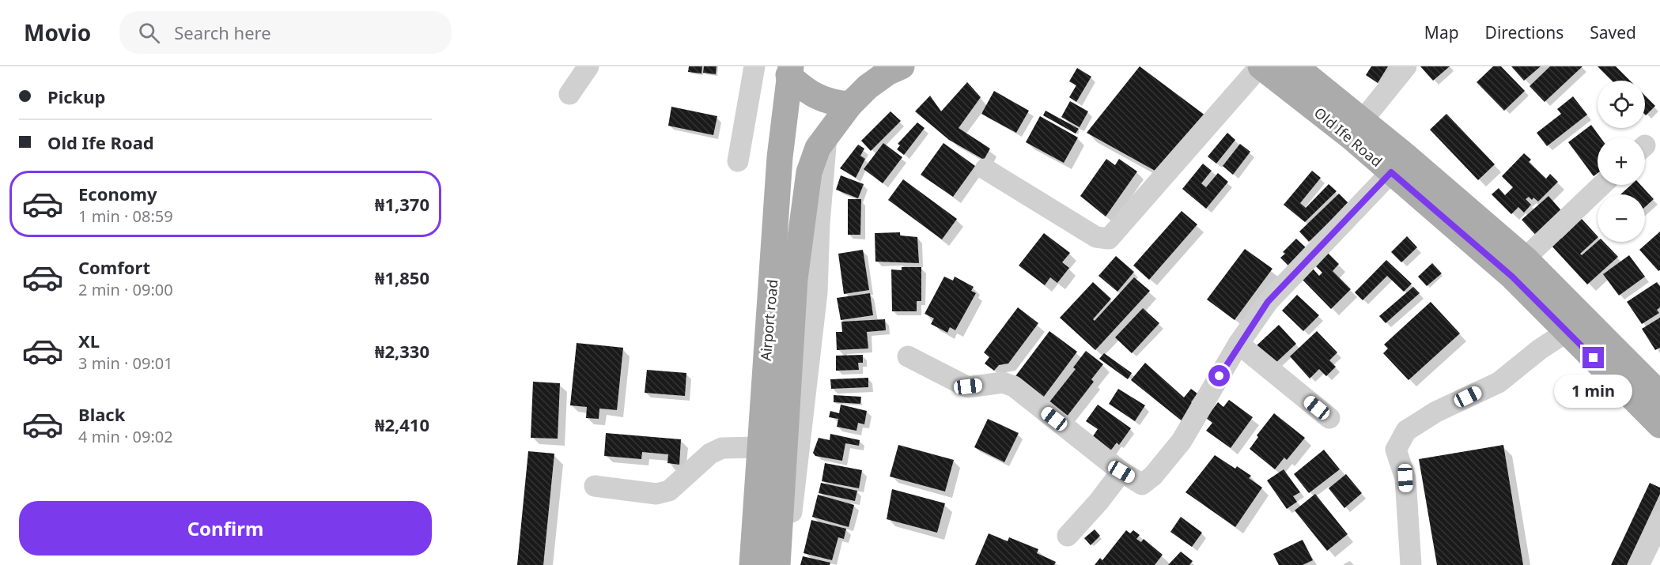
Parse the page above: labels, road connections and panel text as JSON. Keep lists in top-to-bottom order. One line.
{"streets":{"main road":["Old Ife Road","Airport road"]},"page":{"header":"Movio","search":"Search here","nav":["Map","Directions","Saved"],"banner":["Pickup","Old Ife Road"],"map_buttons":["+","−"],"list":[{"name":"Economy","note":"1 min · 08:59","value":"₦1,370"},{"name":"Comfort","note":"2 min · 09:00","value":"₦1,850"},{"name":"XL","note":"3 min · 09:01","value":"₦2,330"},{"name":"Black","note":"4 min · 09:02","value":"₦2,410"}],"bubble":"1 min","buttons":"Confirm"}}
